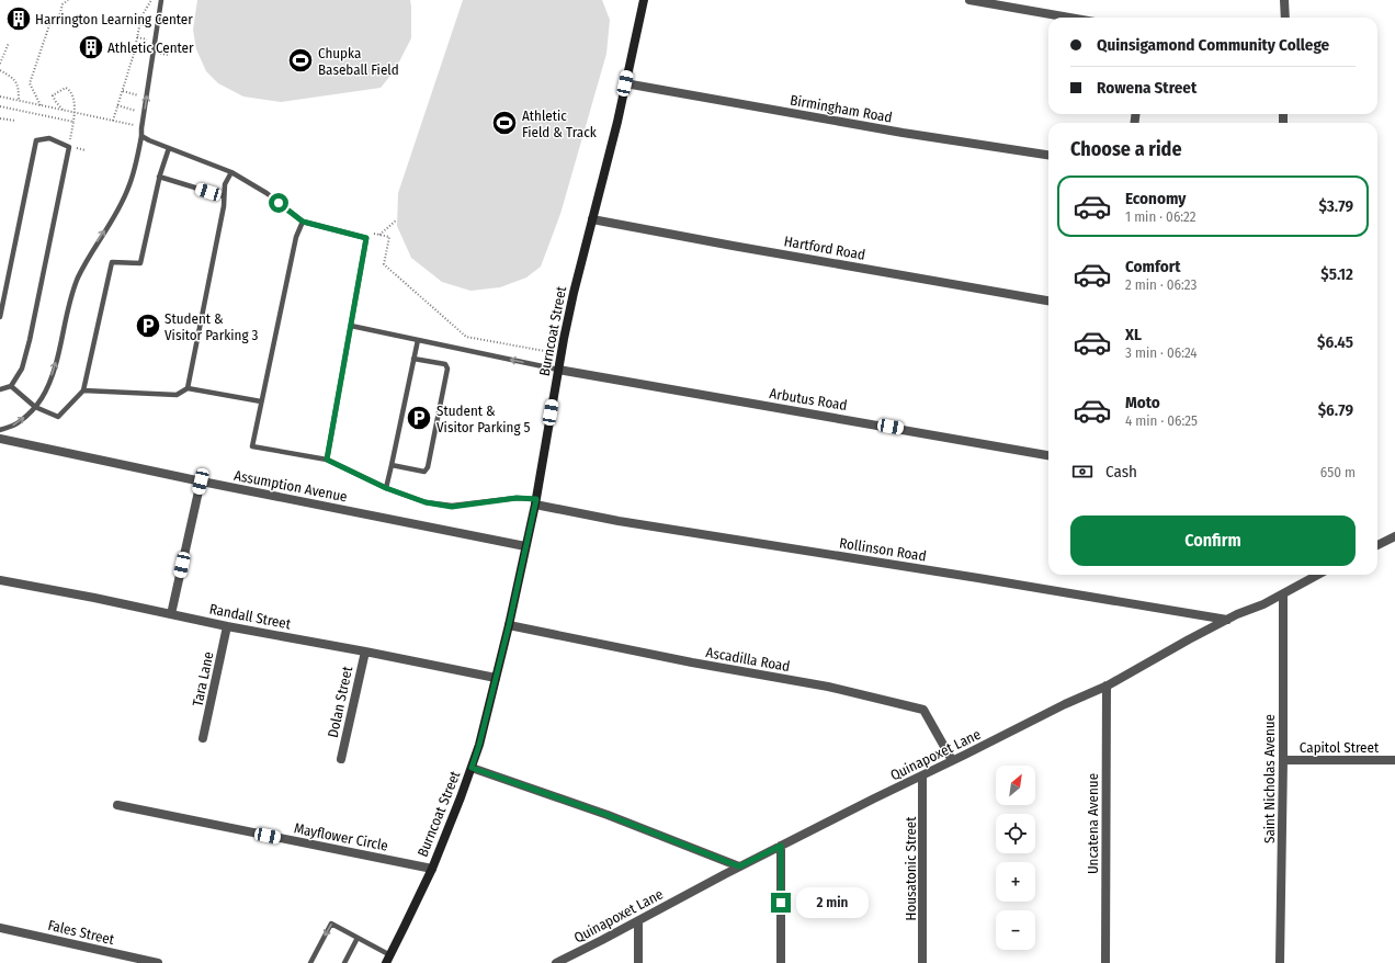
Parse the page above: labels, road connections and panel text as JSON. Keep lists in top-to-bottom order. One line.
{"streets":{"main road":["Burncoat Street"],"street":["Birmingham Road","Hartford Road","Arbutus Road","Assumption Avenue","Rollinson Road","Randall Street","Ascadilla Road","Tara Lane","Dolan Street","Capitol Street","Quinapoxet Lane","Saint Nicholas Avenue","Uncatena Avenue","Mayflower Circle","Housatonic Street","Fales Street"]},"crossings":[["Birmingham Road","Burncoat Street"],["Hartford Road","Burncoat Street"],["Burncoat Street","Arbutus Road"],["Burncoat Street","Assumption Avenue"],["Burncoat Street","Rollinson Road"],["Burncoat Street","Randall Street"],["Burncoat Street","Ascadilla Road"],["Burncoat Street","Mayflower Circle"],["Rollinson Road","Quinapoxet Lane"],["Randall Street","Tara Lane"],["Randall Street","Dolan Street"],["Ascadilla Road","Quinapoxet Lane"],["Capitol Street","Saint Nicholas Avenue"],["Quinapoxet Lane","Saint Nicholas Avenue"],["Quinapoxet Lane","Uncatena Avenue"],["Quinapoxet Lane","Housatonic Street"]],"places":{"building":["Harrington Learning Center","Athletic Center"],"sports":["Chupka Baseball Field","Athletic Field & Track"],"parking":["Student & Visitor Parking 3","Student & Visitor Parking 5"]},"north":"top right","page":{"banner":["Quinsigamond Community College","Rowena Street"],"heading":"Choose a ride","list":[{"name":"Economy","note":"1 min · 06:22","value":"$3.79"},{"name":"Comfort","note":"2 min · 06:23","value":"$5.12"},{"name":"XL","note":"3 min · 06:24","value":"$6.45"},{"name":"Moto","note":"4 min · 06:25","value":"$6.79"}],"pay":["Cash","650 m"],"buttons":"Confirm","map_buttons":["+","−"],"bubble":"2 min"}}
